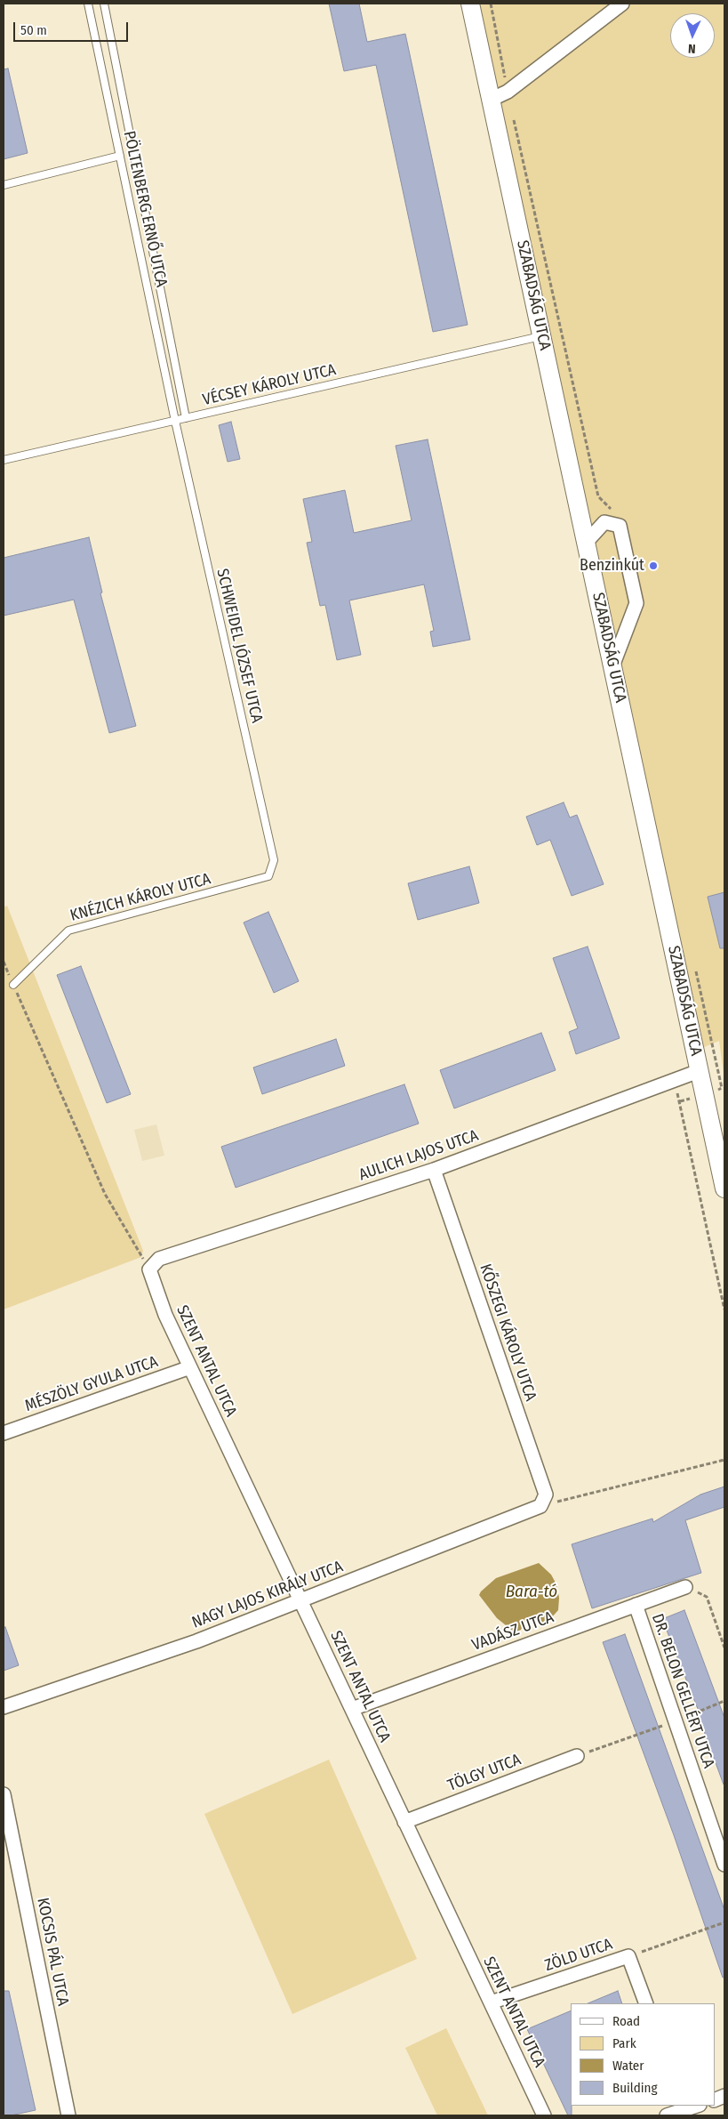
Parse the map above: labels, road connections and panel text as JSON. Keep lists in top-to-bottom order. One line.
{"streets":{"main road":["SZABADSÁG UTCA"],"street":["AULICH LAJOS UTCA","KŐSZEGI KÁROLY UTCA","SZENT ANTAL UTCA","MÉSZÖLY GYULA UTCA","NAGY LAJOS KIRÁLY UTCA","VADÁSZ UTCA","DR. BELON GELLÉRT UTCA","TÖLGY UTCA","KOCSIS PÁL UTCA","ZÖLD UTCA"],"lane":["PÖLTENBERG ERNŐ UTCA","VÉCSEY KÁROLY UTCA","SCHWEIDEL JÓZSEF UTCA","KNÉZICH KÁROLY UTCA"]},"crossings":[["PÖLTENBERG ERNŐ UTCA","VÉCSEY KÁROLY UTCA"],["PÖLTENBERG ERNŐ UTCA","SCHWEIDEL JÓZSEF UTCA"],["SZABADSÁG UTCA","VÉCSEY KÁROLY UTCA"],["SZABADSÁG UTCA","AULICH LAJOS UTCA"],["VÉCSEY KÁROLY UTCA","SCHWEIDEL JÓZSEF UTCA"],["SCHWEIDEL JÓZSEF UTCA","KNÉZICH KÁROLY UTCA"],["AULICH LAJOS UTCA","KŐSZEGI KÁROLY UTCA"],["AULICH LAJOS UTCA","SZENT ANTAL UTCA"],["KŐSZEGI KÁROLY UTCA","NAGY LAJOS KIRÁLY UTCA"],["SZENT ANTAL UTCA","MÉSZÖLY GYULA UTCA"],["SZENT ANTAL UTCA","NAGY LAJOS KIRÁLY UTCA"],["SZENT ANTAL UTCA","VADÁSZ UTCA"],["SZENT ANTAL UTCA","TÖLGY UTCA"],["SZENT ANTAL UTCA","ZÖLD UTCA"],["VADÁSZ UTCA","DR. BELON GELLÉRT UTCA"]],"water":["Bara-tó"],"places":["Benzinkút"],"legend":["Road","Park","Water","Building"],"scale_bar":"50 m","north":"bottom"}
